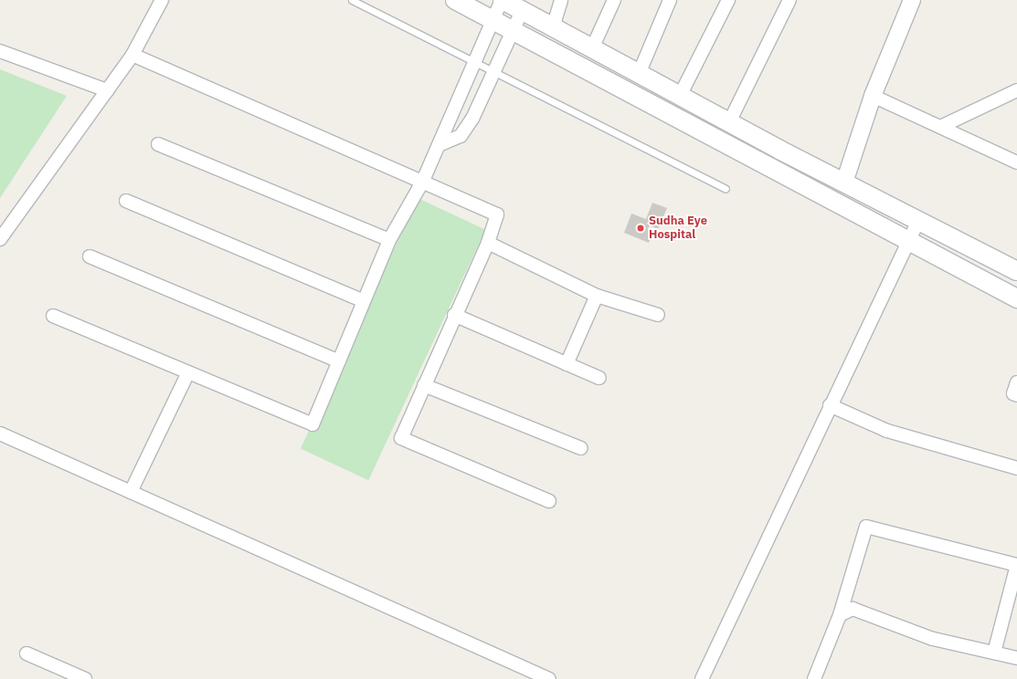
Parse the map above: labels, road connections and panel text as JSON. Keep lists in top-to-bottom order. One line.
{"places":["Sudha Eye Hospital"]}
